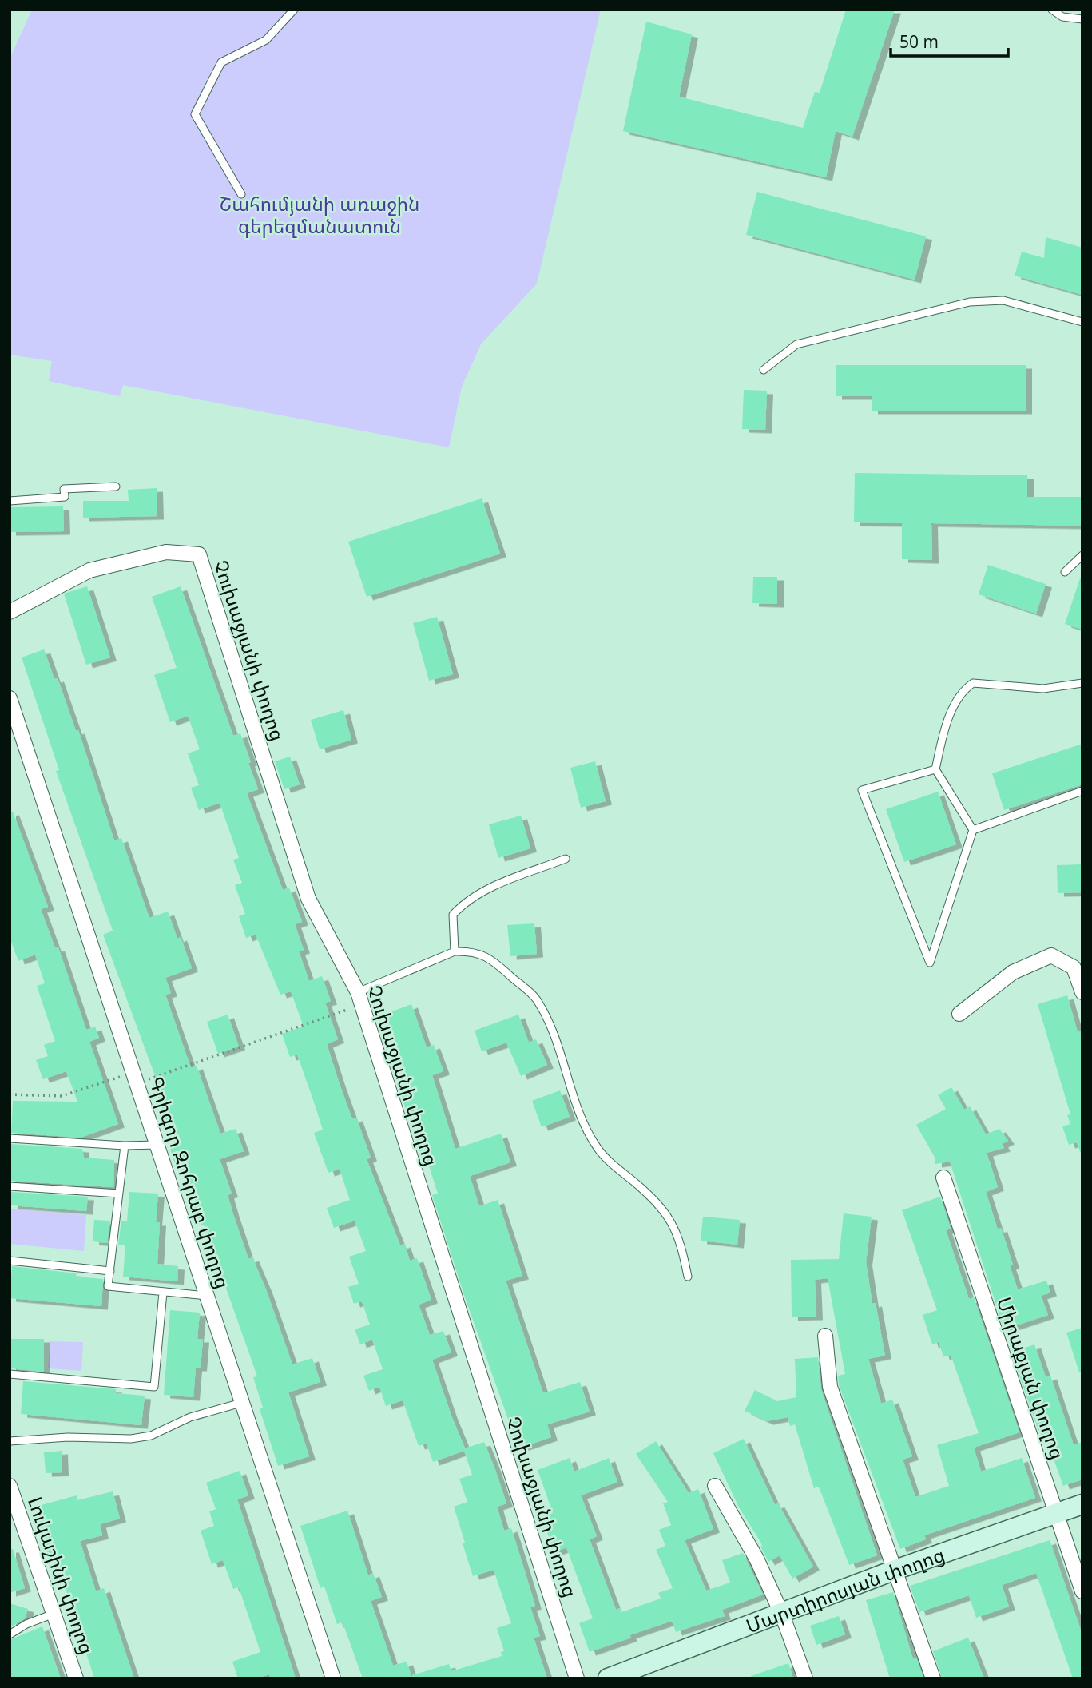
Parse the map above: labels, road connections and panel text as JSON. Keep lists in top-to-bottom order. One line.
{"streets":{"street":["Չուխաջյանի փողոց","Գրիգոր Զոհրաբ փողոց","Միրաքյան փողոց","Լուկաշինի փողոց","Մարտիրոսյան փողոց"]},"crossings":[["Միրաքյան փողոց","Մարտիրոսյան փողոց"]],"parks":["Շահումյանի առաջին գերեզմանատուն"],"scale_bar":"50 m"}
